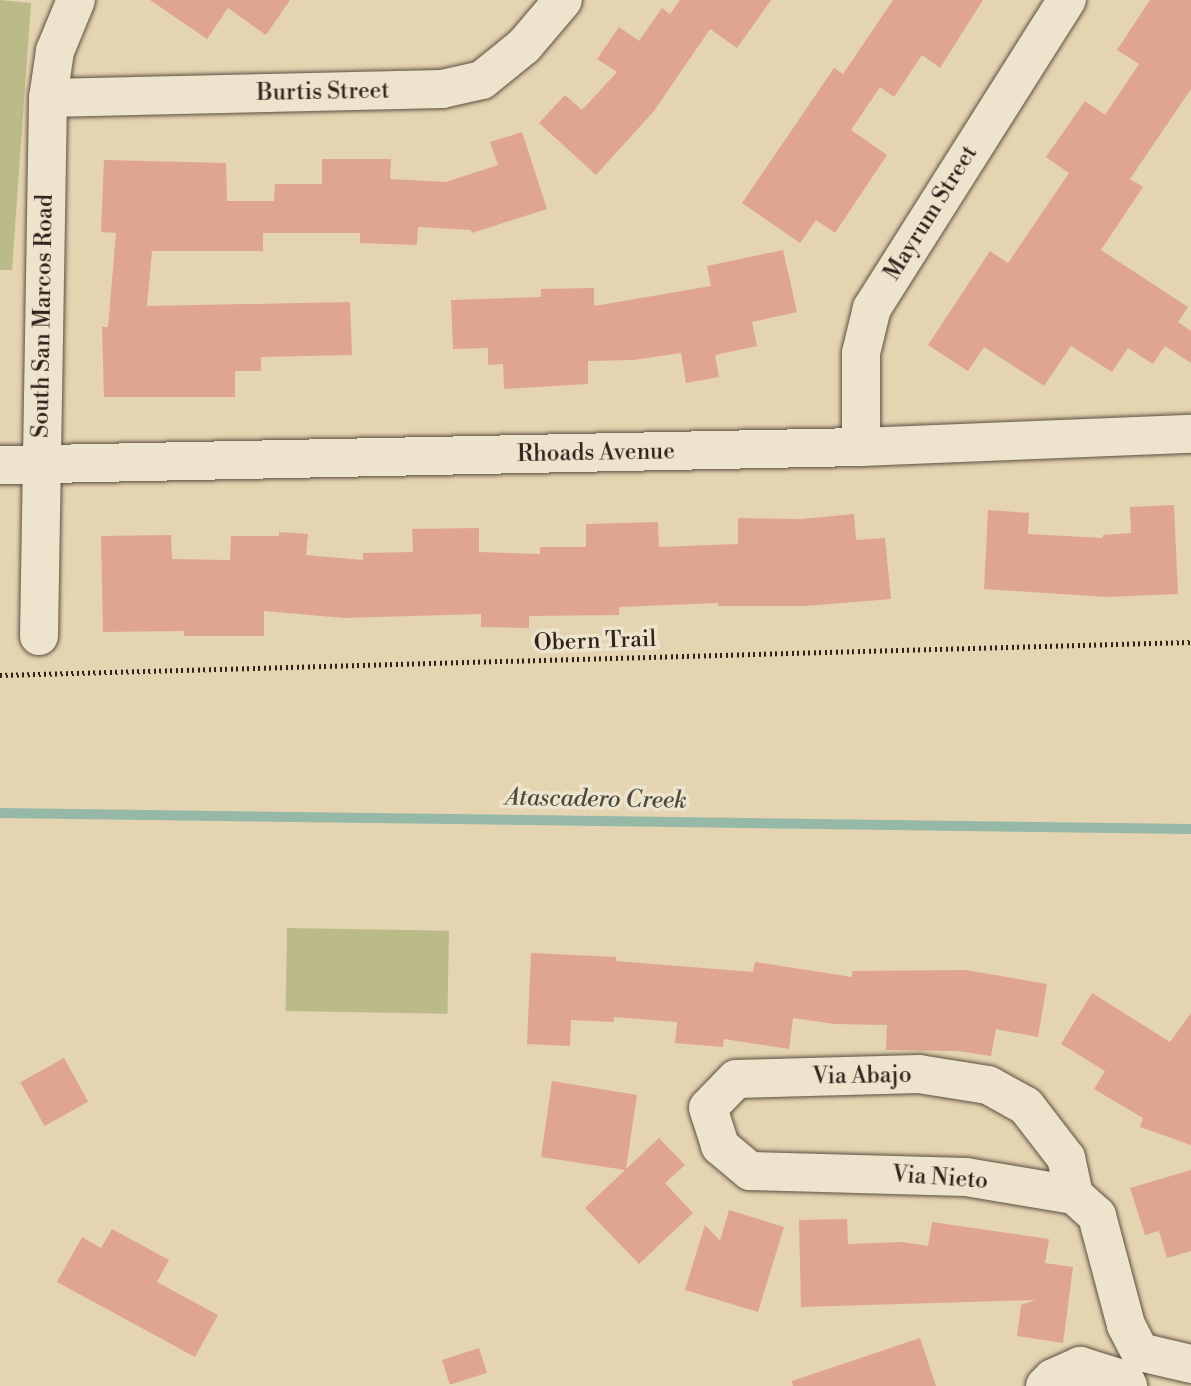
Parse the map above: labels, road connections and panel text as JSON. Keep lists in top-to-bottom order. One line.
{"streets":{"street":["Burtis Street","Mayrum Street","South San Marcos Road","Rhoads Avenue","Via Abajo","Via Nieto"],"path":["Obern Trail"]},"crossings":[["Burtis Street","South San Marcos Road"],["Mayrum Street","Rhoads Avenue"],["South San Marcos Road","Rhoads Avenue"],["Via Abajo","Via Nieto"]],"water":["Atascadero Creek"]}
